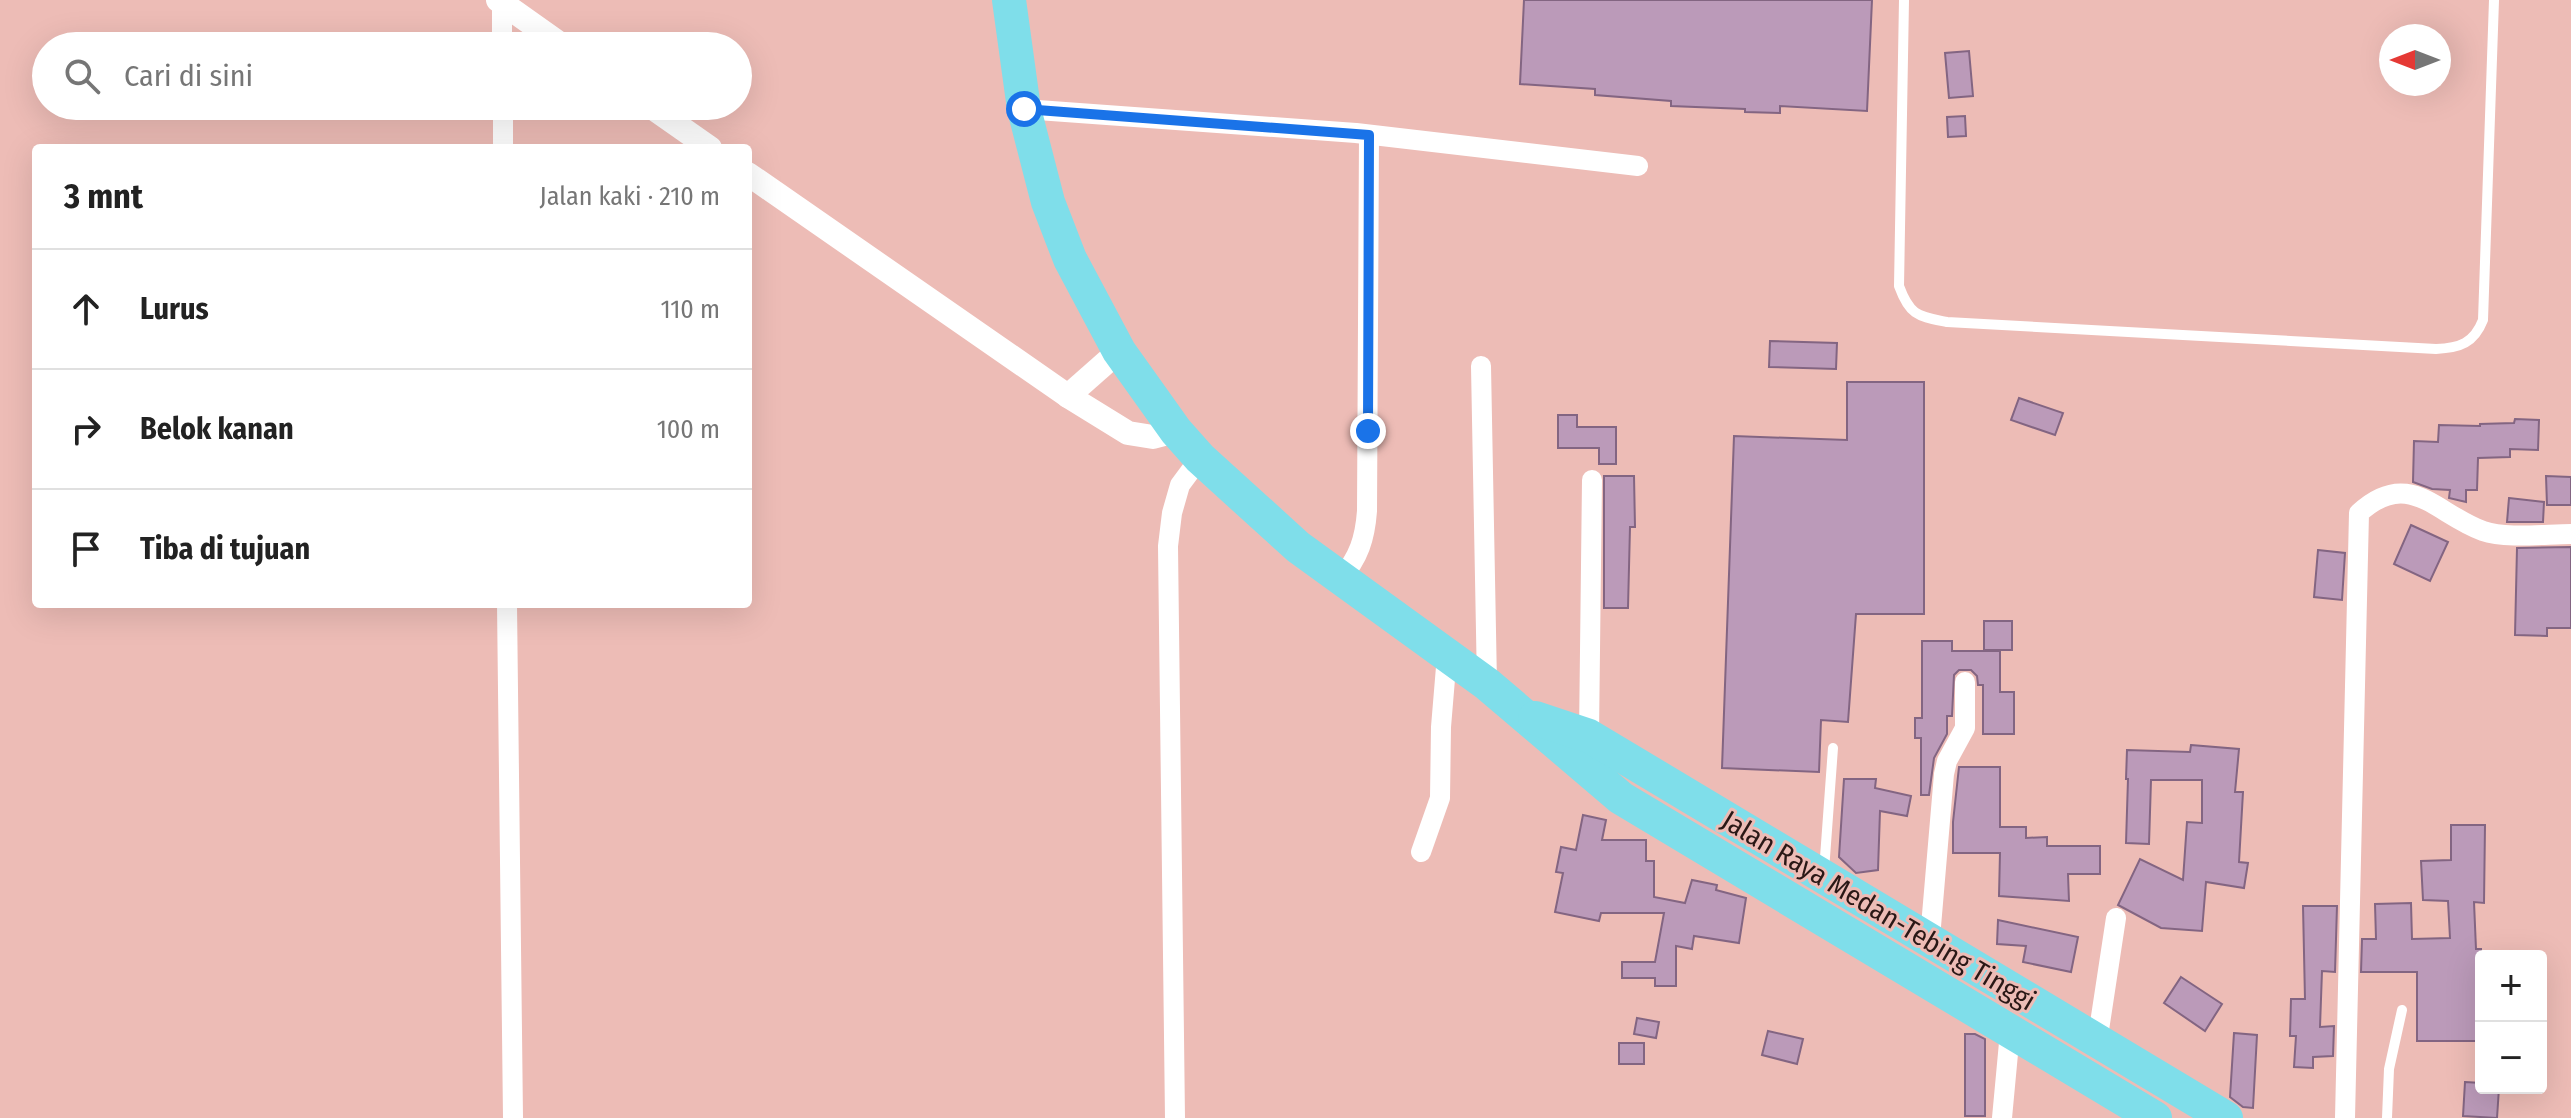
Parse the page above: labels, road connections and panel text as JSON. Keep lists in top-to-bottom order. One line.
{"streets":{"highway":["Jalan Raya Medan-Tebing Tinggi"]},"north":"left","page":{"search":"Cari di sini","heading":["3 mnt","Jalan kaki · 210 m"],"list":[["Lurus","110 m"],["Belok kanan","100 m"],"Tiba di tujuan"],"map_buttons":["+","−"]}}
